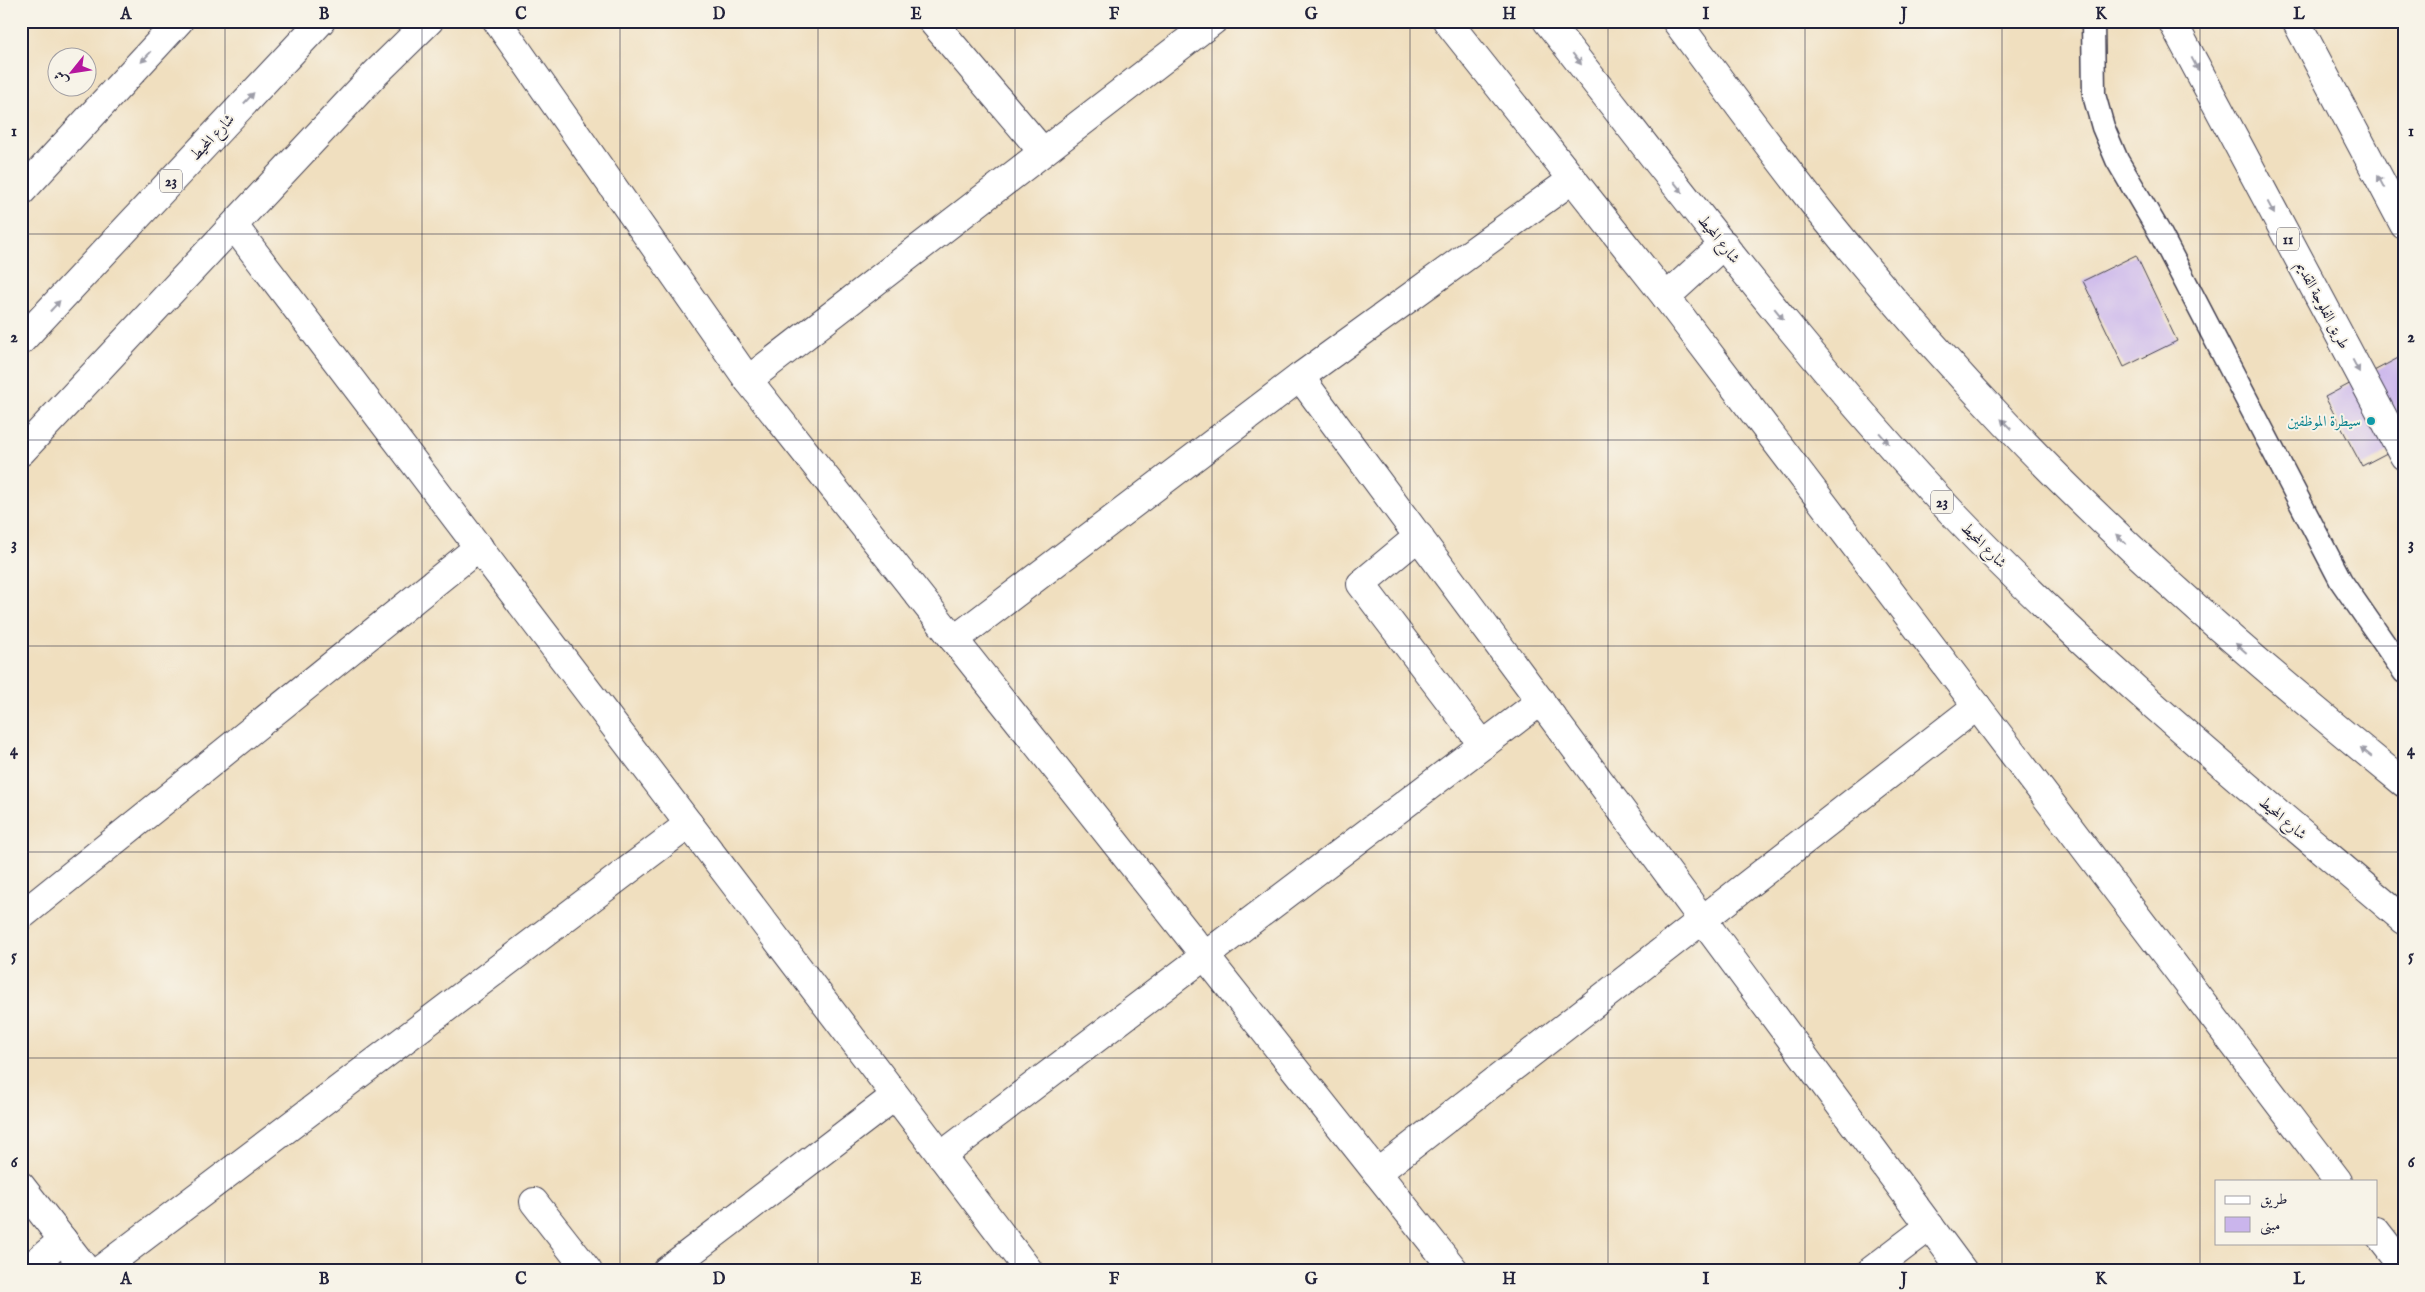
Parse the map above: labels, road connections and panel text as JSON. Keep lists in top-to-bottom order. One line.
{"streets":{"main road":["شارع المحيط","23","11","طريق الفلوجة القديم"]},"places":["سيطرة الموظفين"],"legend":["طريق","مبنى"],"north":"bottom left","grid":{"columns":["A","B","C","D","E","F","G","H","I","J","K","L"],"rows":["1","2","3","4","5","6"]}}
